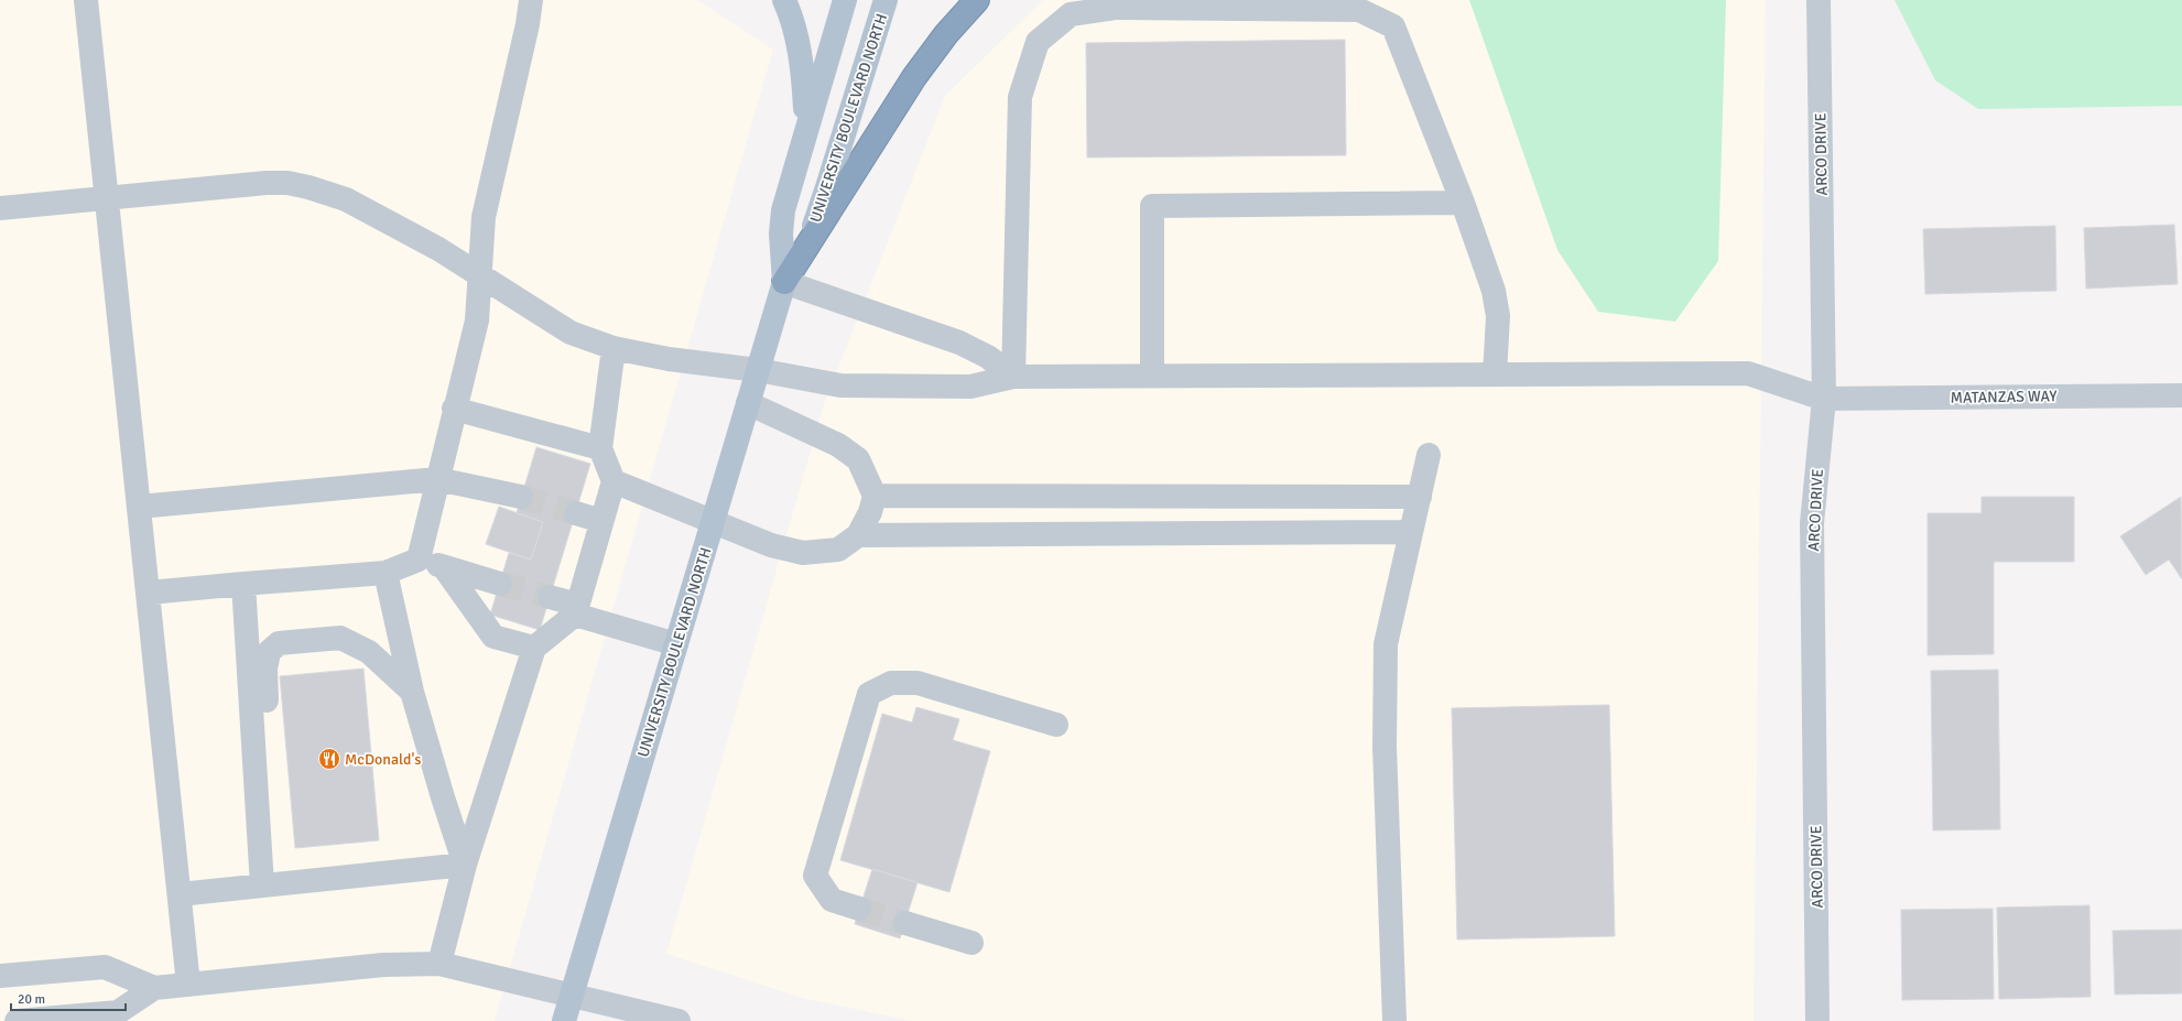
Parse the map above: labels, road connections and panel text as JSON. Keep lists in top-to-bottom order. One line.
{"streets":{"main road":["UNIVERSITY BOULEVARD NORTH"],"street":["ARCO DRIVE","MATANZAS WAY"]},"crossings":[["UNIVERSITY BOULEVARD NORTH","MATANZAS WAY"],["ARCO DRIVE","MATANZAS WAY"]],"places":{"restaurant":["McDonald's"]},"scale_bar":"20 m"}
